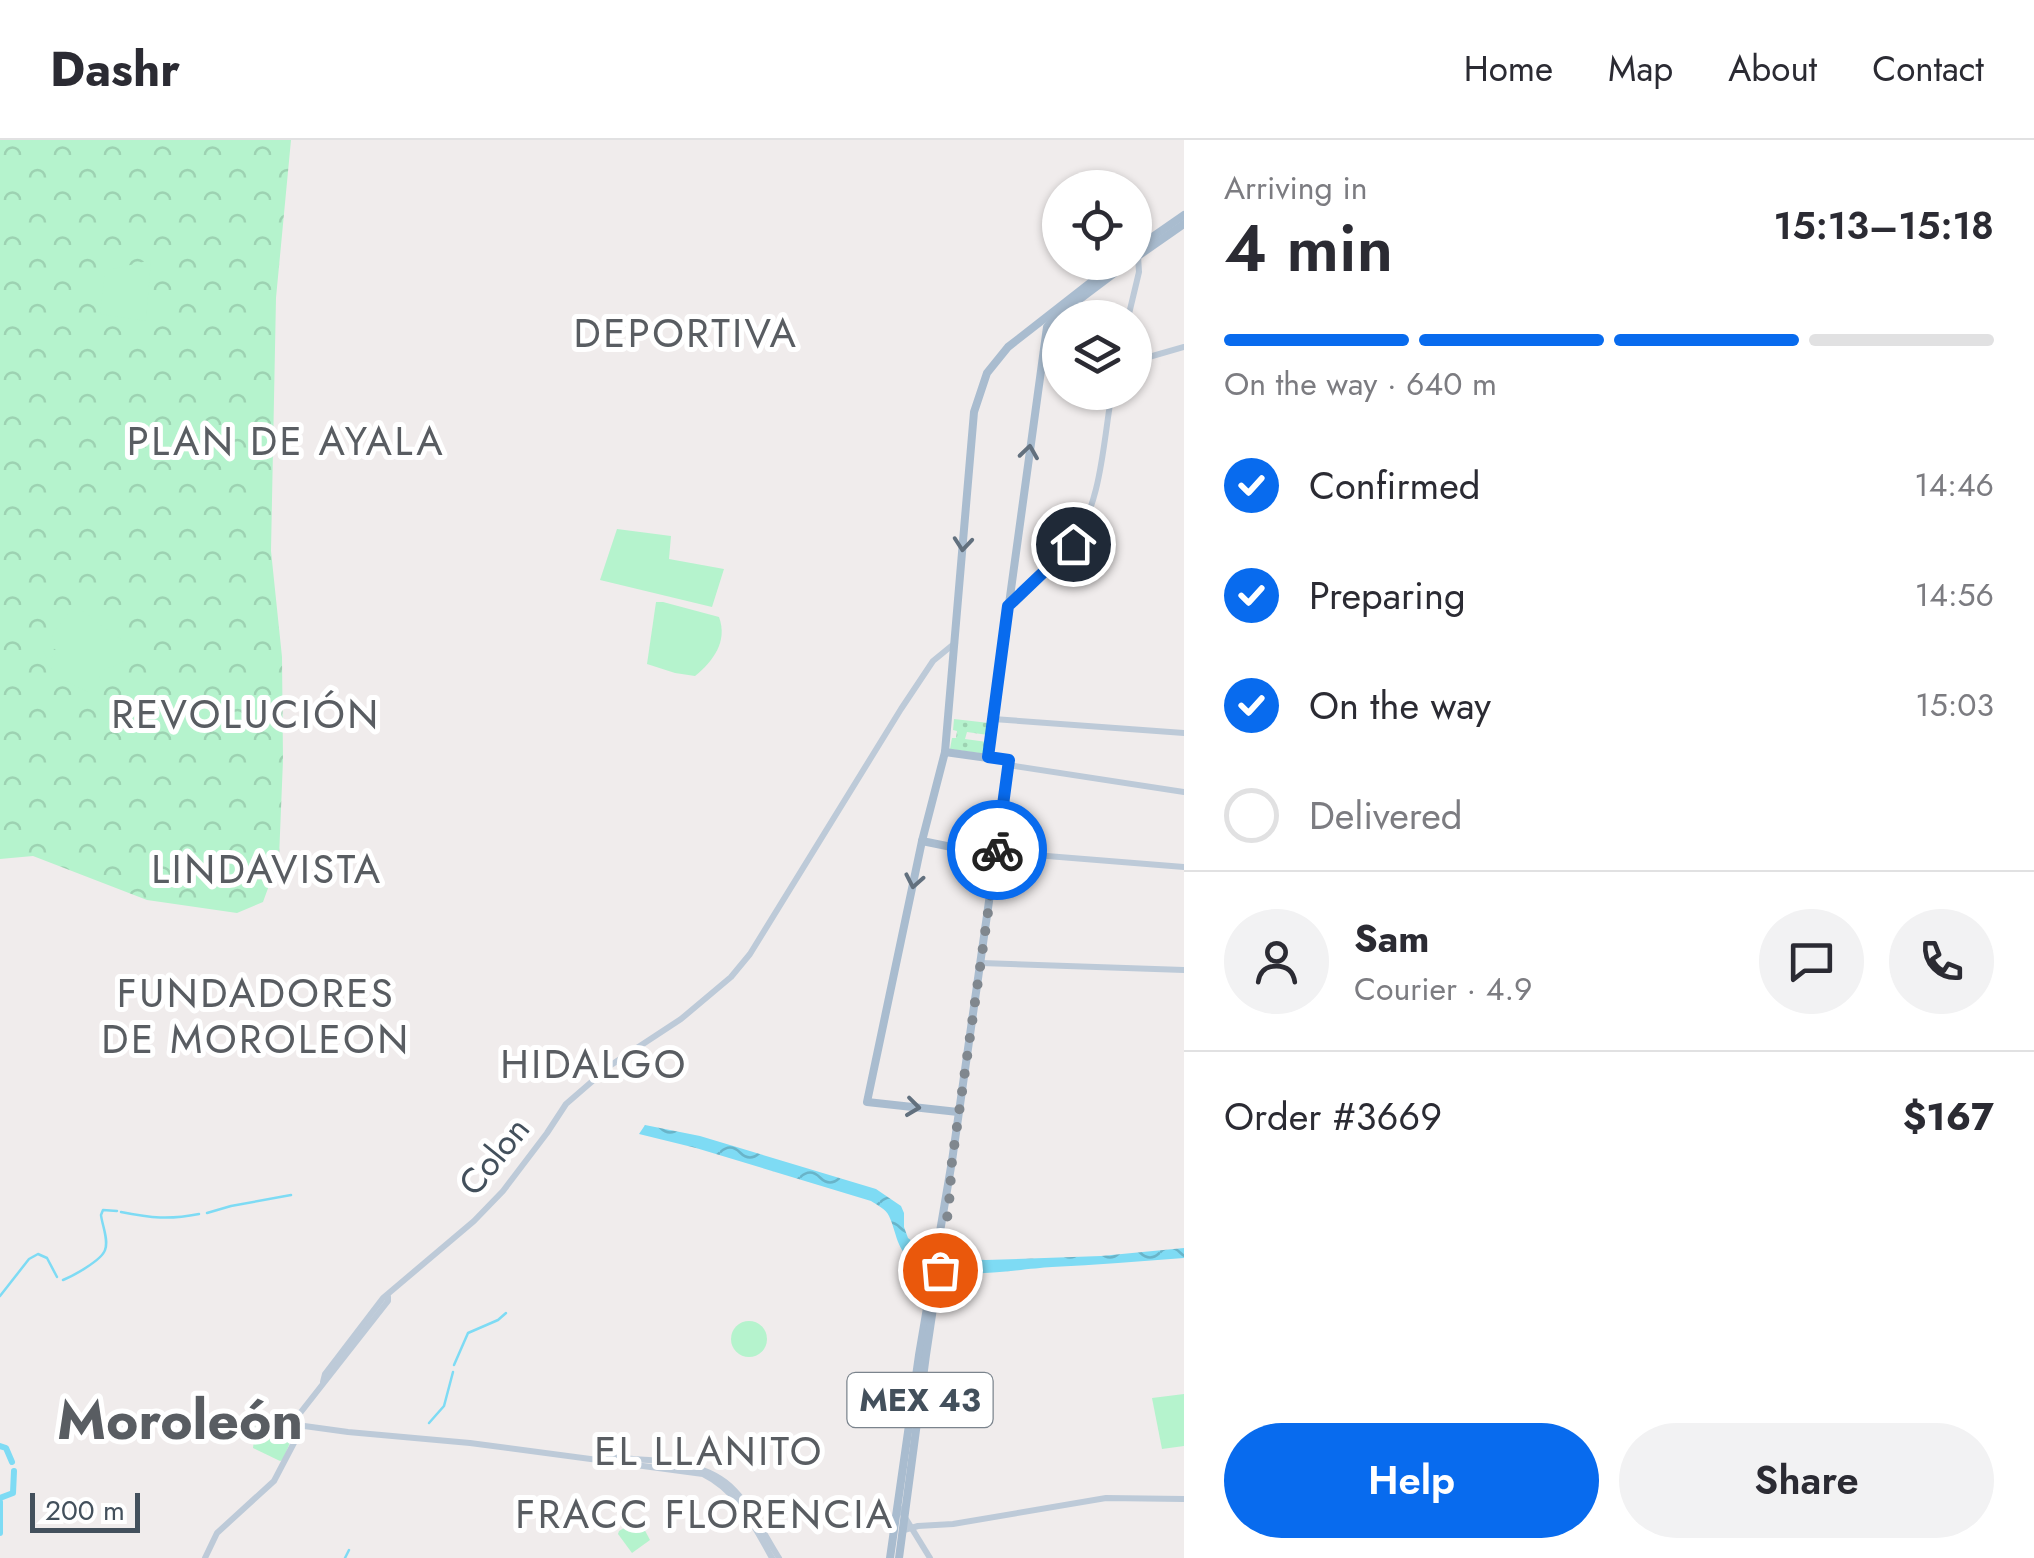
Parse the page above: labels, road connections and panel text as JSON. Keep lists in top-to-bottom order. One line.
{"streets":{"main road":["MEX 43"],"street":["Colon"]},"districts":["DEPORTIVA","PLAN DE AYALA","REVOLUCIÓN","LINDAVISTA","FUNDADORES DE MOROLEON","HIDALGO","Moroleón","EL LLANITO","FRACC FLORENCIA"],"scale_bar":"200 m","page":{"header":"Dashr","nav":["Home","Map","About","Contact"],"heading":["4 min","Arriving in","15:13–15:18"],"panel":["Sam","Courier · 4.9","Order #3669","$167"],"bar":"On the way · 640 m","list":[["Confirmed","14:46"],["Preparing","14:56"],["On the way","15:03"],"Delivered"],"buttons":["Help","Share"],"scale":"200 m"}}
